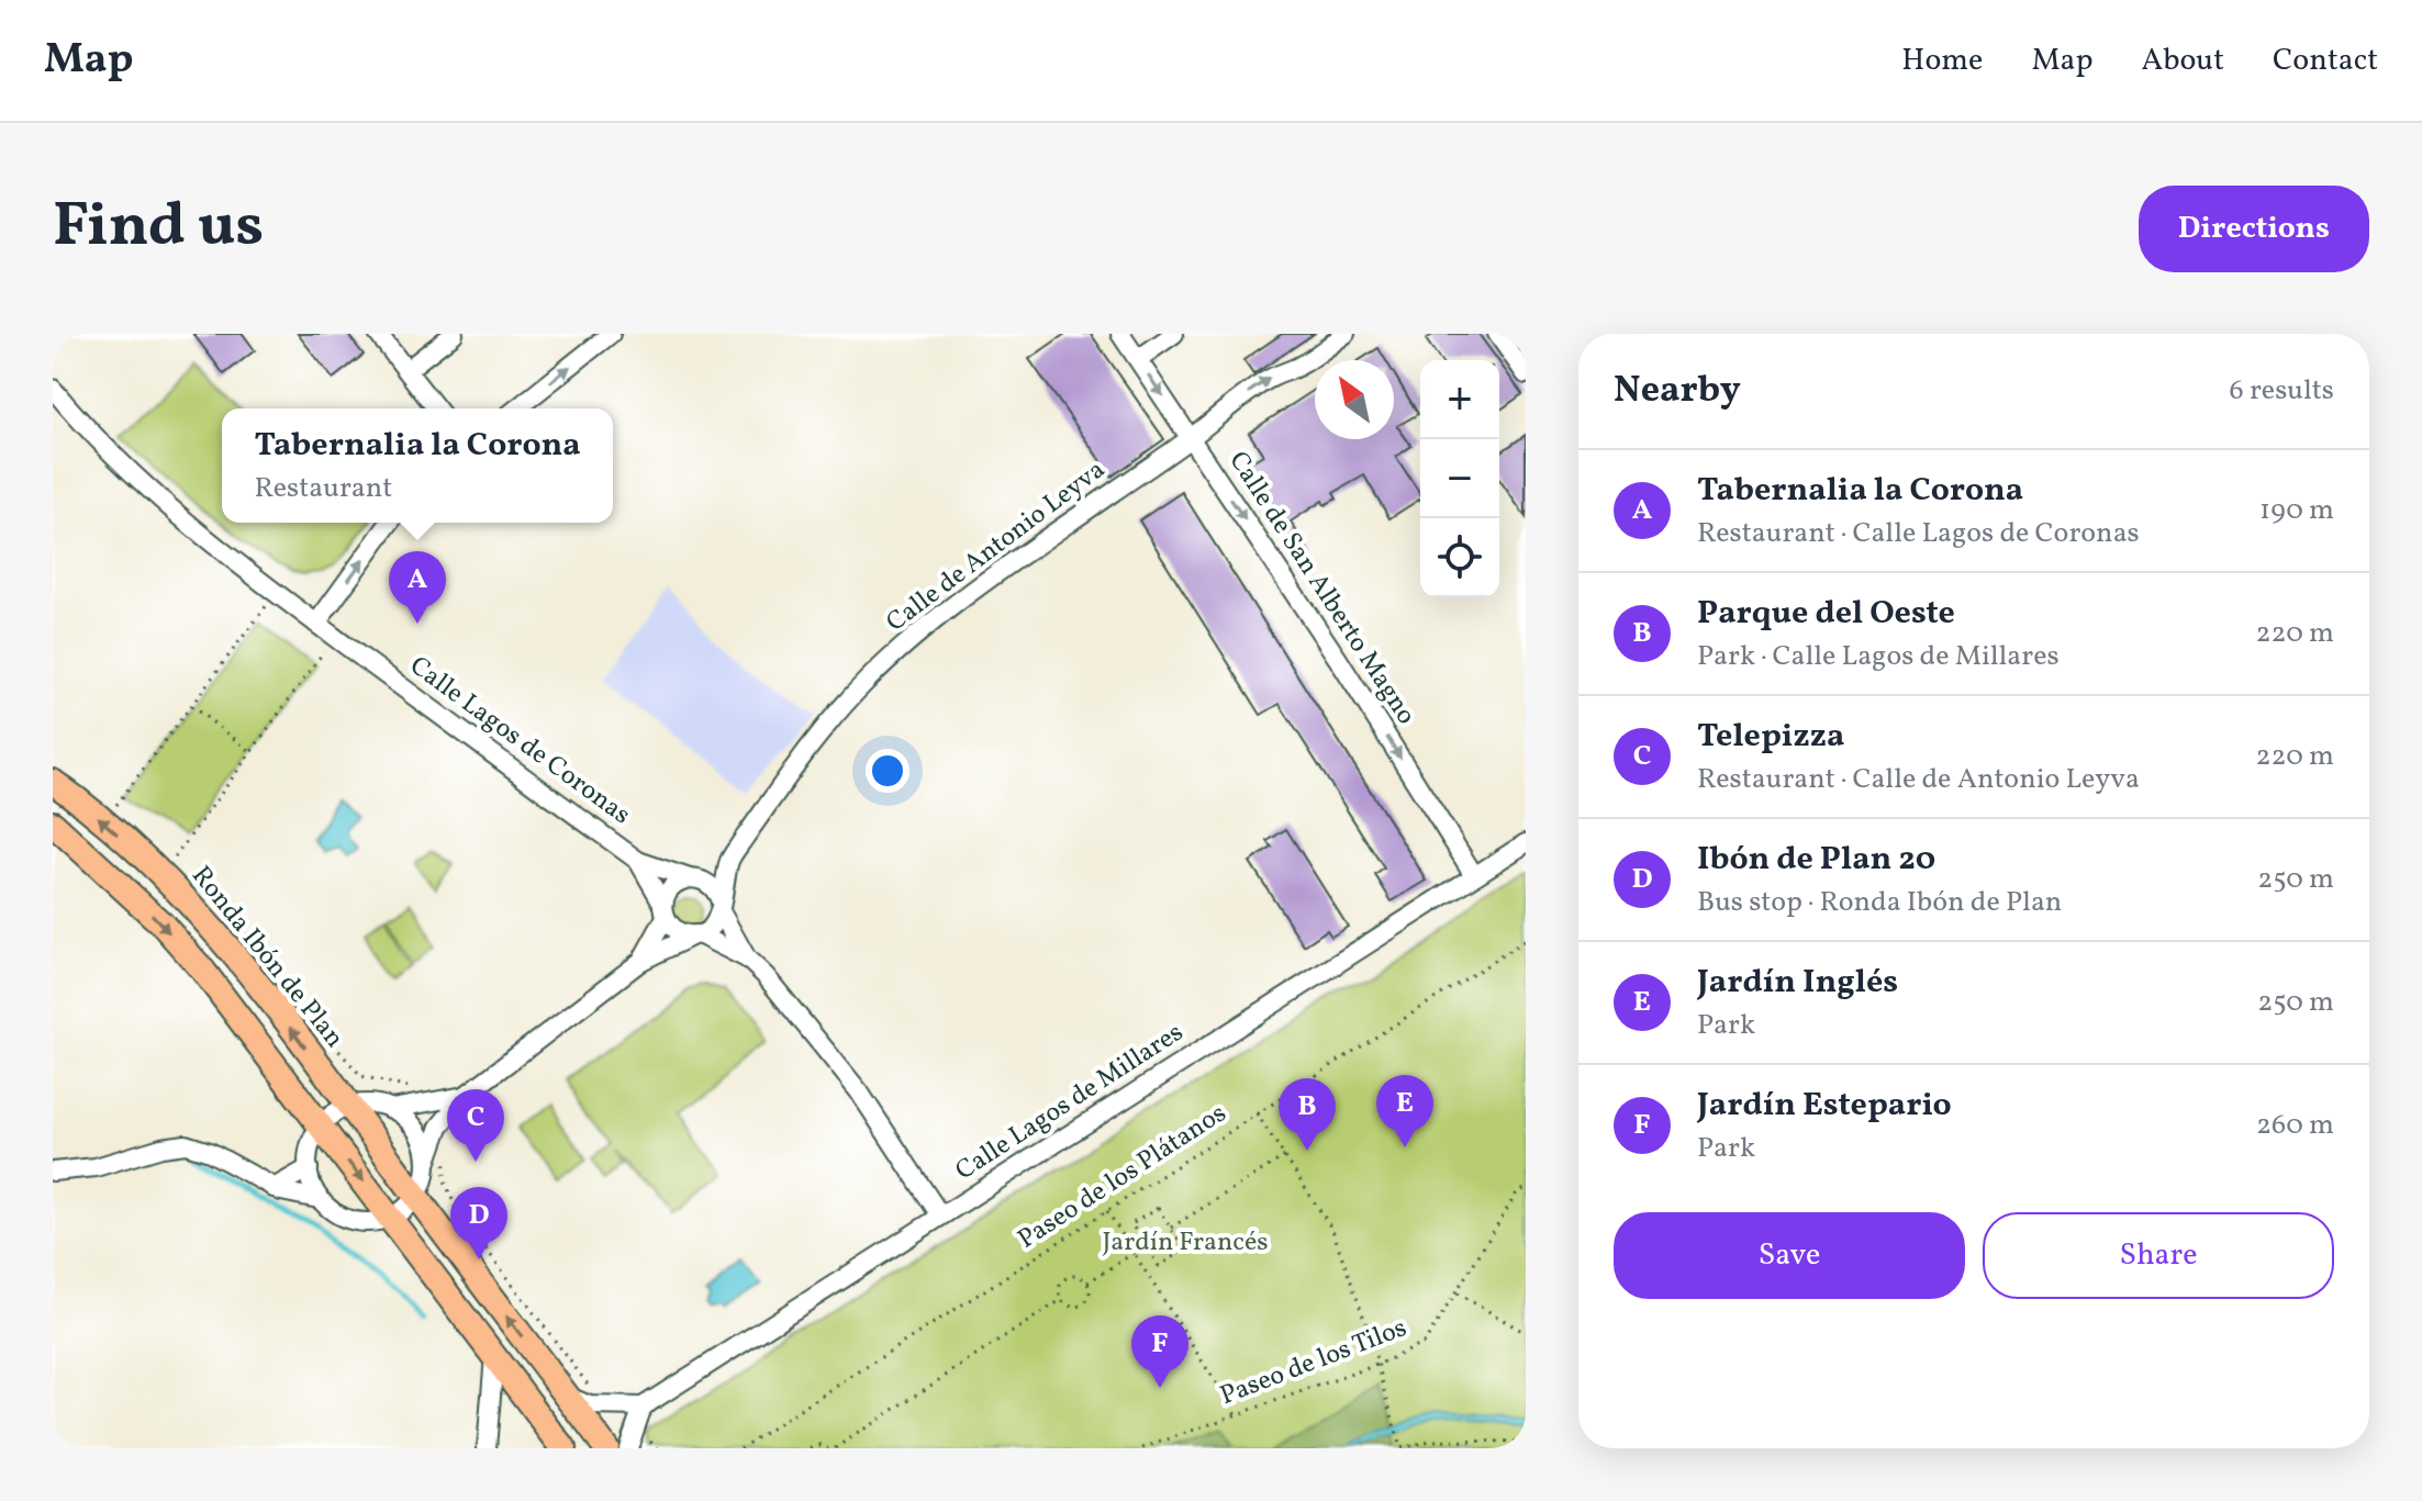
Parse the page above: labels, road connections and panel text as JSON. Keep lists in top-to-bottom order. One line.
{"streets":{"main road":["Ronda Ibón de Plan"],"street":["Calle de Antonio Leyva","Calle de San Alberto Magno","Calle Lagos de Coronas","Calle Lagos de Millares"],"path":["Paseo de los Plátanos","Paseo de los Tilos"]},"crossings":[["Calle de Antonio Leyva","Calle de San Alberto Magno"],["Calle de Antonio Leyva","Calle Lagos de Coronas"],["Calle de San Alberto Magno","Calle Lagos de Millares"]],"one_way":["Calle de San Alberto Magno"],"parks":["Jardín Francés"],"north":"top left","page":{"header":"Map","nav":["Home","Map","About","Contact"],"title":"Find us","buttons":["Directions",["Save","Share"]],"heading":["Nearby","6 results"],"map_buttons":["+","−"],"popup":["Tabernalia la Corona","Restaurant"],"list":[{"mark":"A","name":"Tabernalia la Corona","note":"Restaurant · Calle Lagos de Coronas","value":"190 m"},{"mark":"B","name":"Parque del Oeste","note":"Park · Calle Lagos de Millares","value":"220 m"},{"mark":"C","name":"Telepizza","note":"Restaurant · Calle de Antonio Leyva","value":"220 m"},{"mark":"D","name":"Ibón de Plan 20","note":"Bus stop · Ronda Ibón de Plan","value":"250 m"},{"mark":"E","name":"Jardín Inglés","note":"Park","value":"250 m"},{"mark":"F","name":"Jardín Estepario","note":"Park","value":"260 m"}],"pins":["A","E","B","C","D","F"]}}
